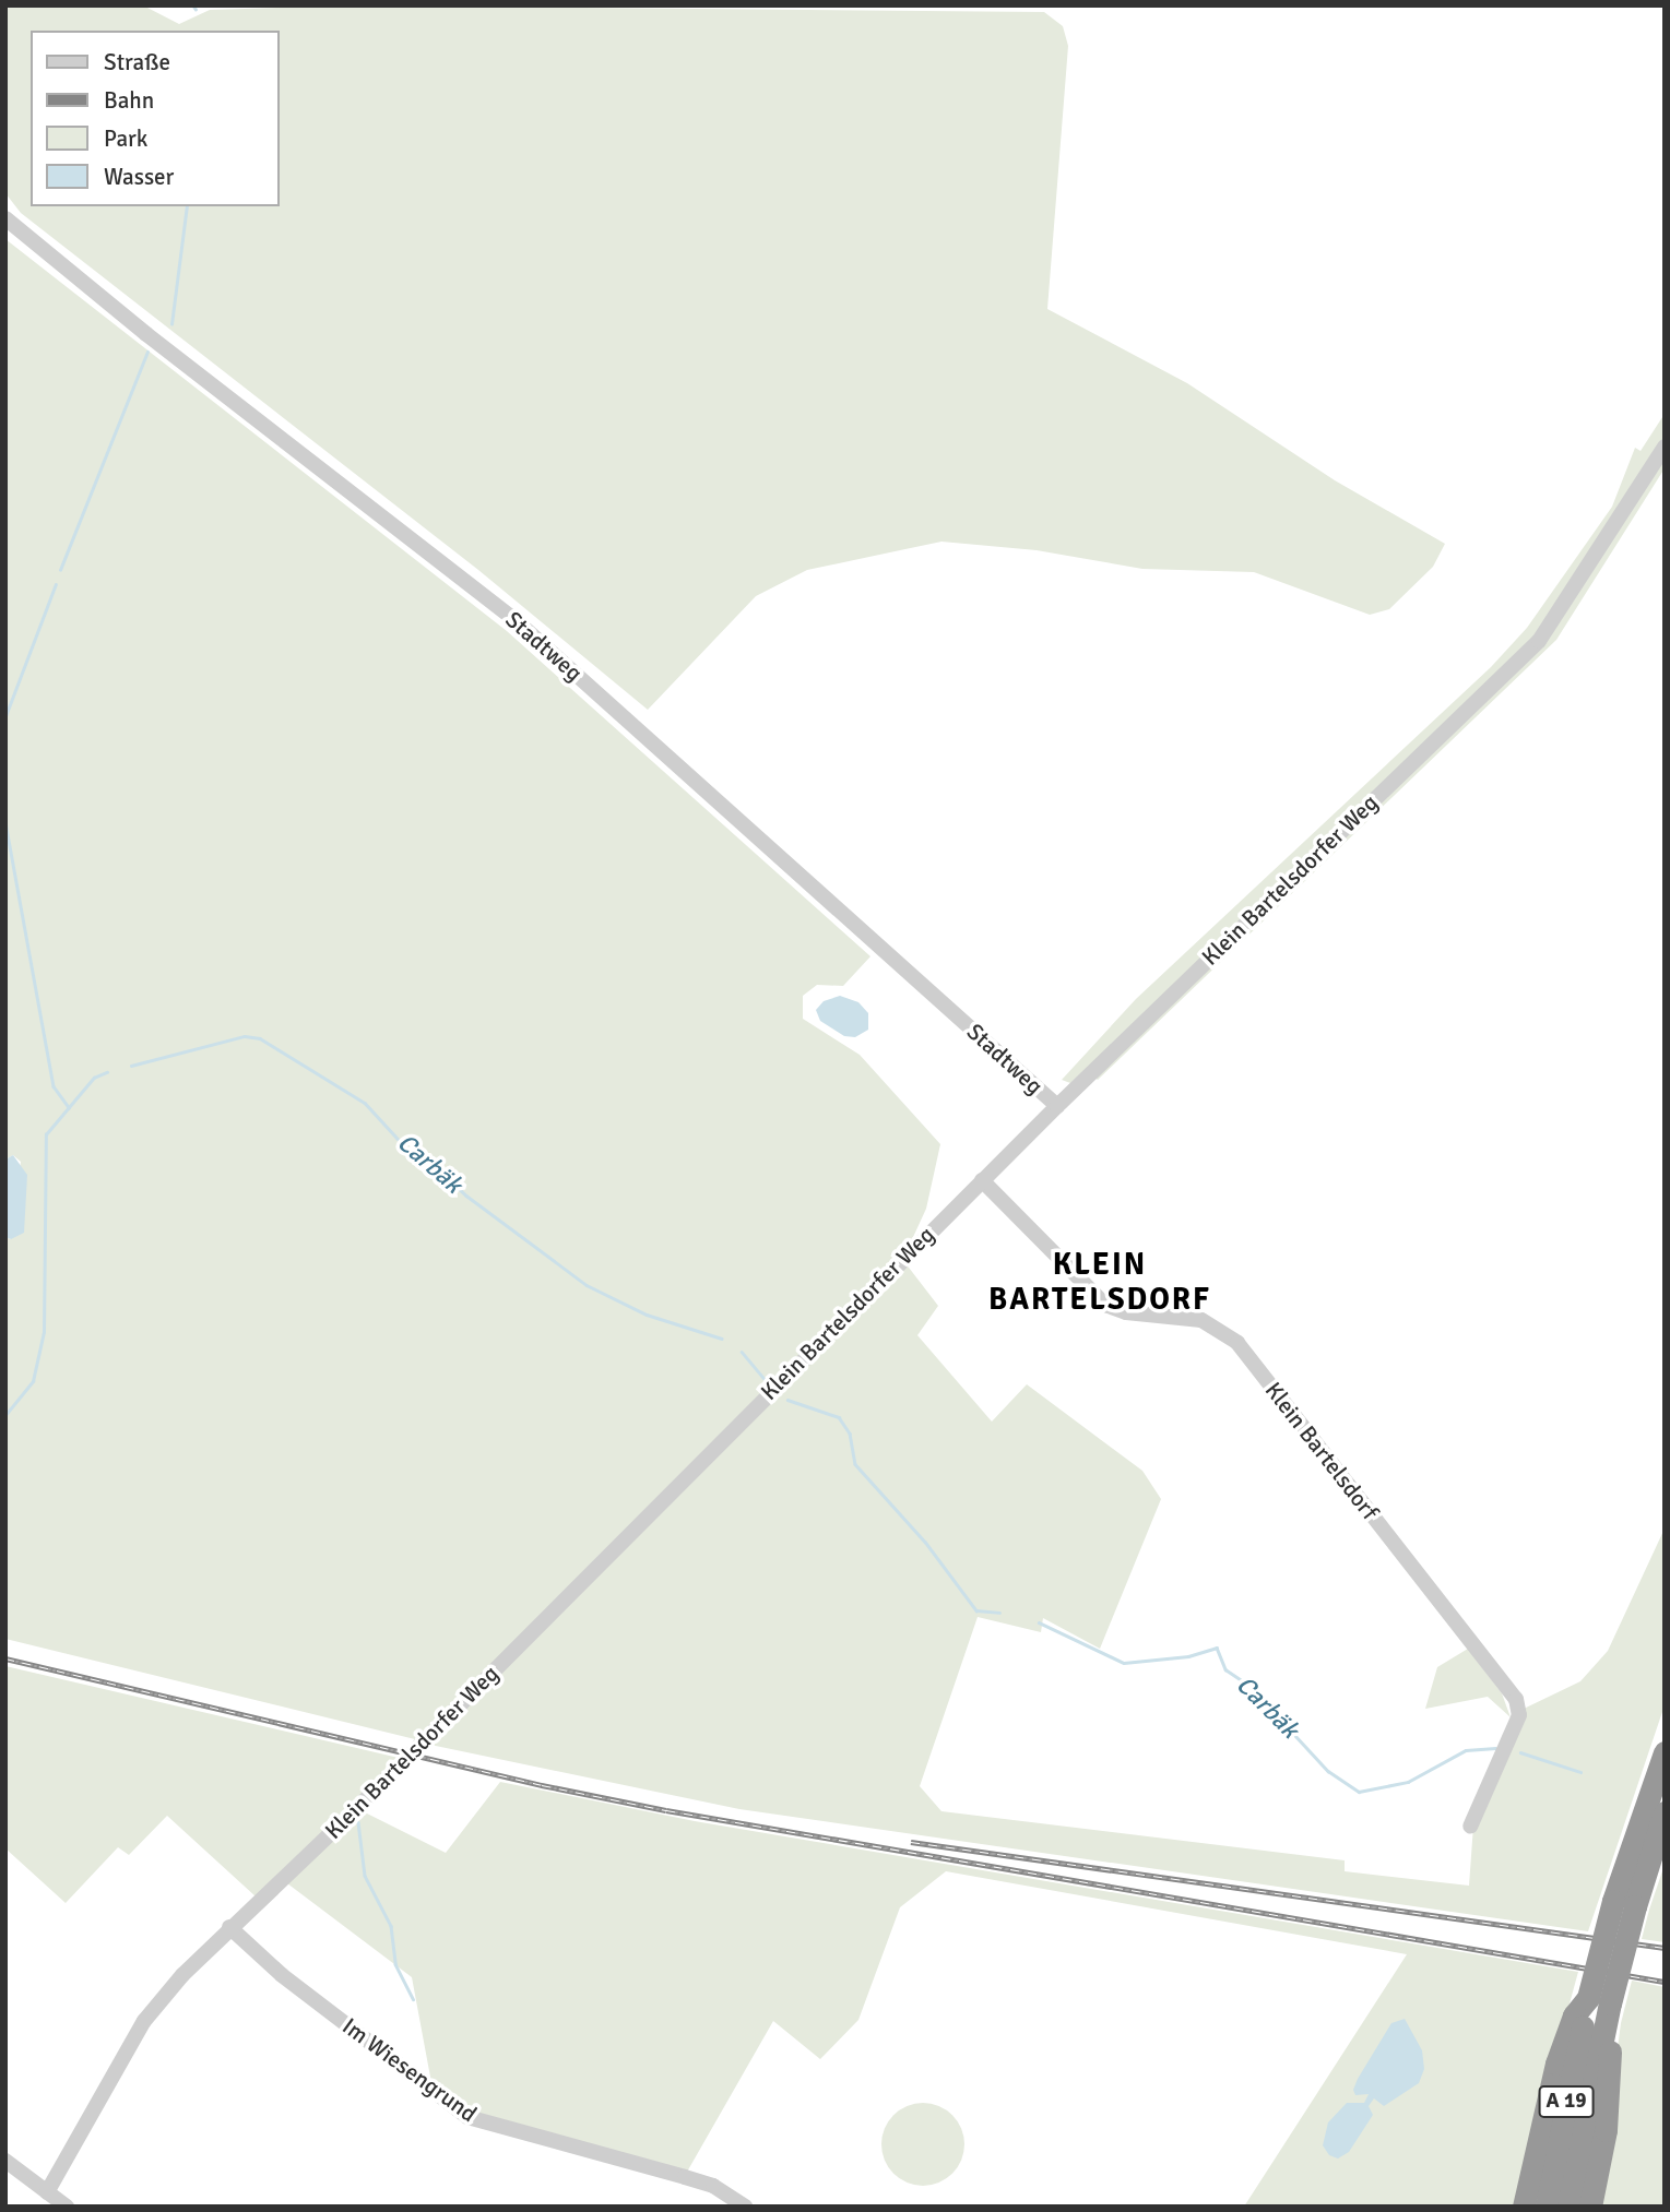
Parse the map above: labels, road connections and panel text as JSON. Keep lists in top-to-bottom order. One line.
{"streets":{"highway":["A 19"],"street":["Stadtweg","Klein Bartelsdorfer Weg","Klein Bartelsdorf","Im Wiesengrund"]},"crossings":[["Stadtweg","Klein Bartelsdorfer Weg"],["Klein Bartelsdorfer Weg","Klein Bartelsdorf"],["Klein Bartelsdorfer Weg","Im Wiesengrund"]],"districts":["KLEIN BARTELSDORF"],"water":["Carbäk"],"legend":["Straße","Bahn","Park","Wasser"]}
